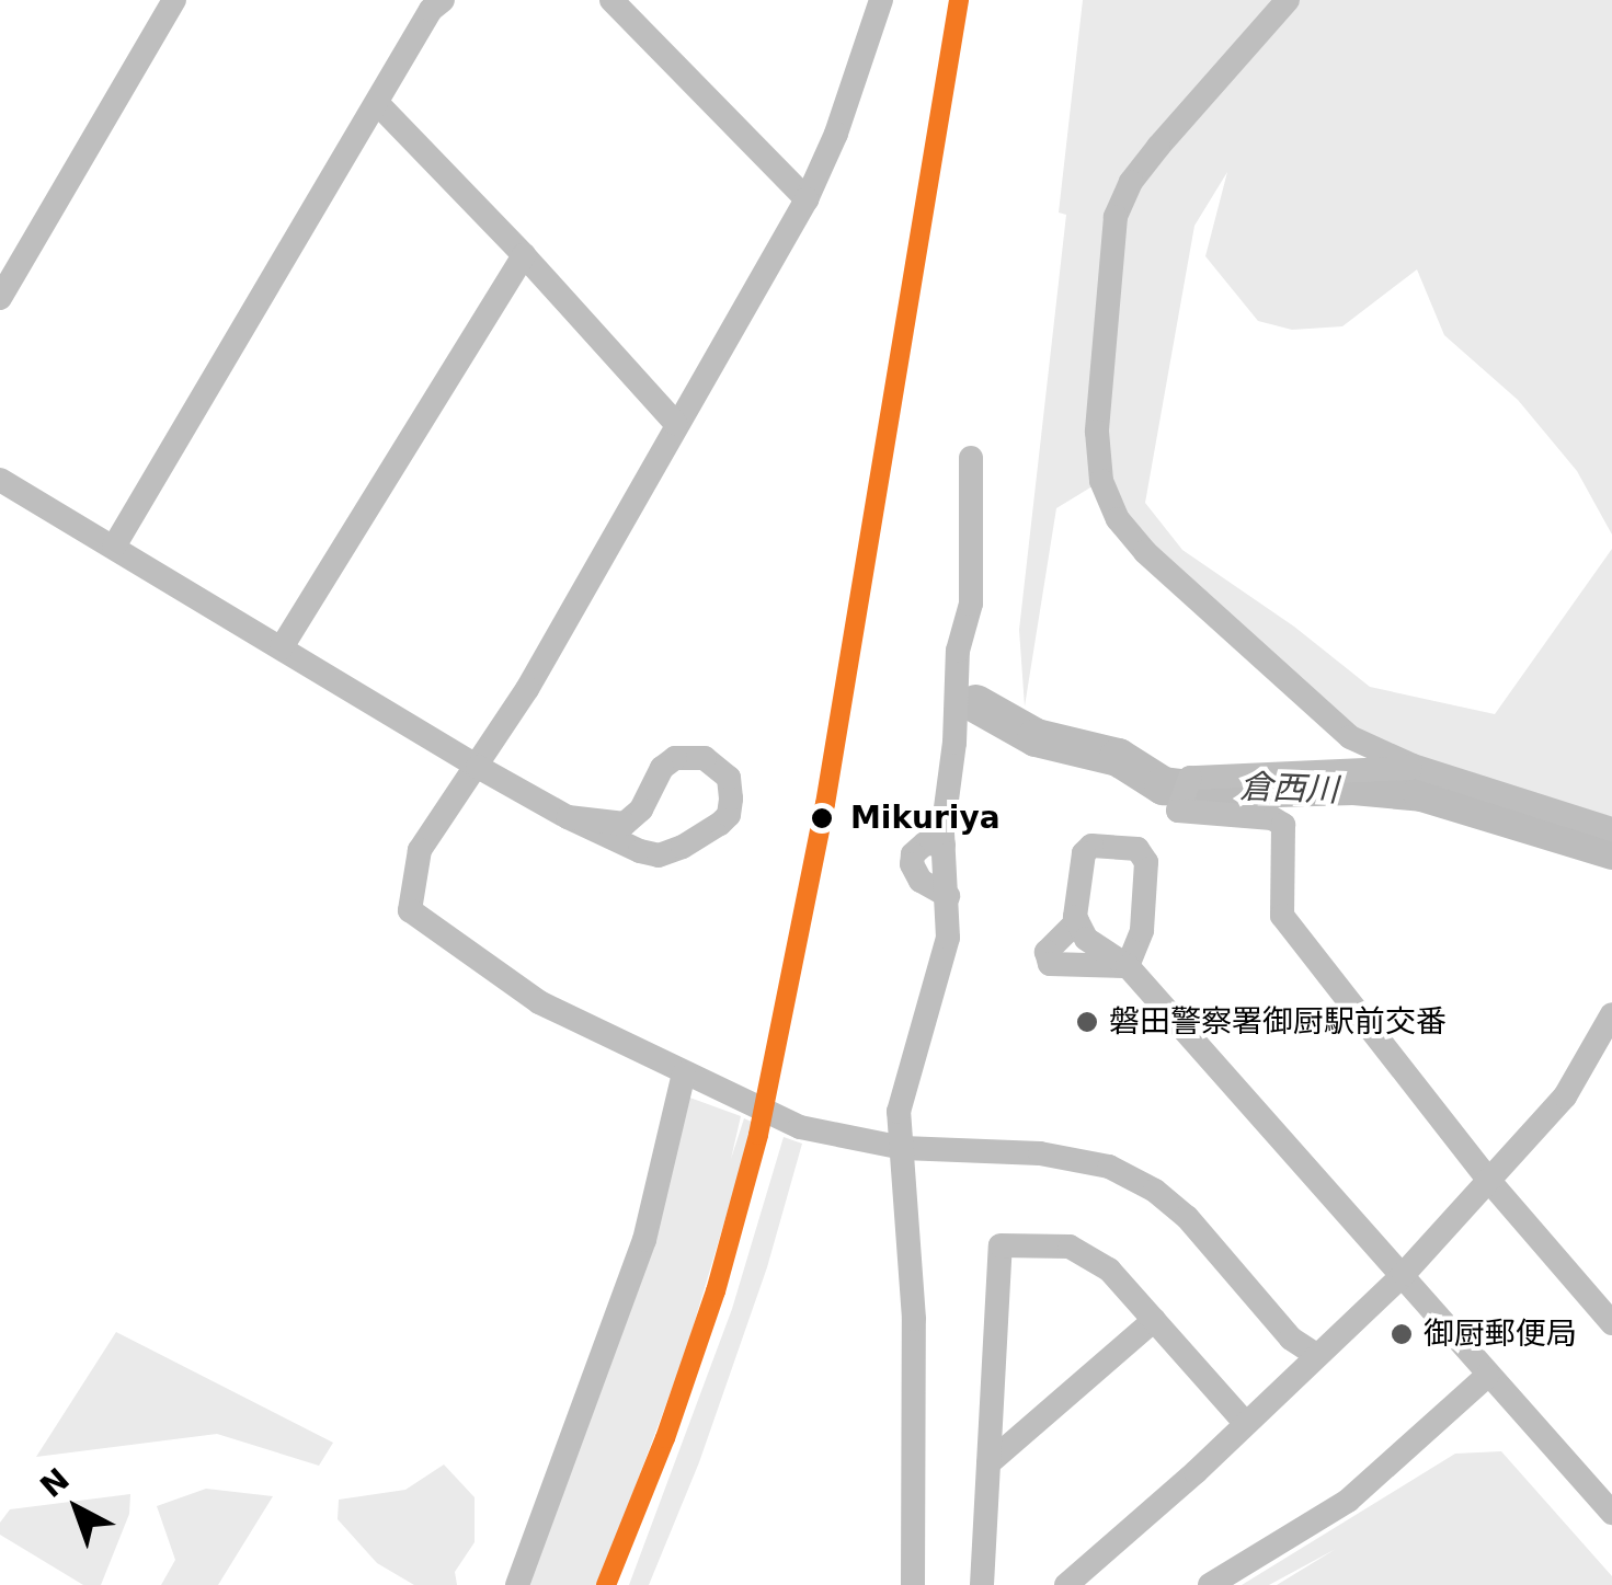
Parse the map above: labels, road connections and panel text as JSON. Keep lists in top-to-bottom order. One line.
{"water":["倉西川"],"places":["Mikuriya","磐田警察署御厨駅前交番","御厨郵便局"],"north":"top left"}
